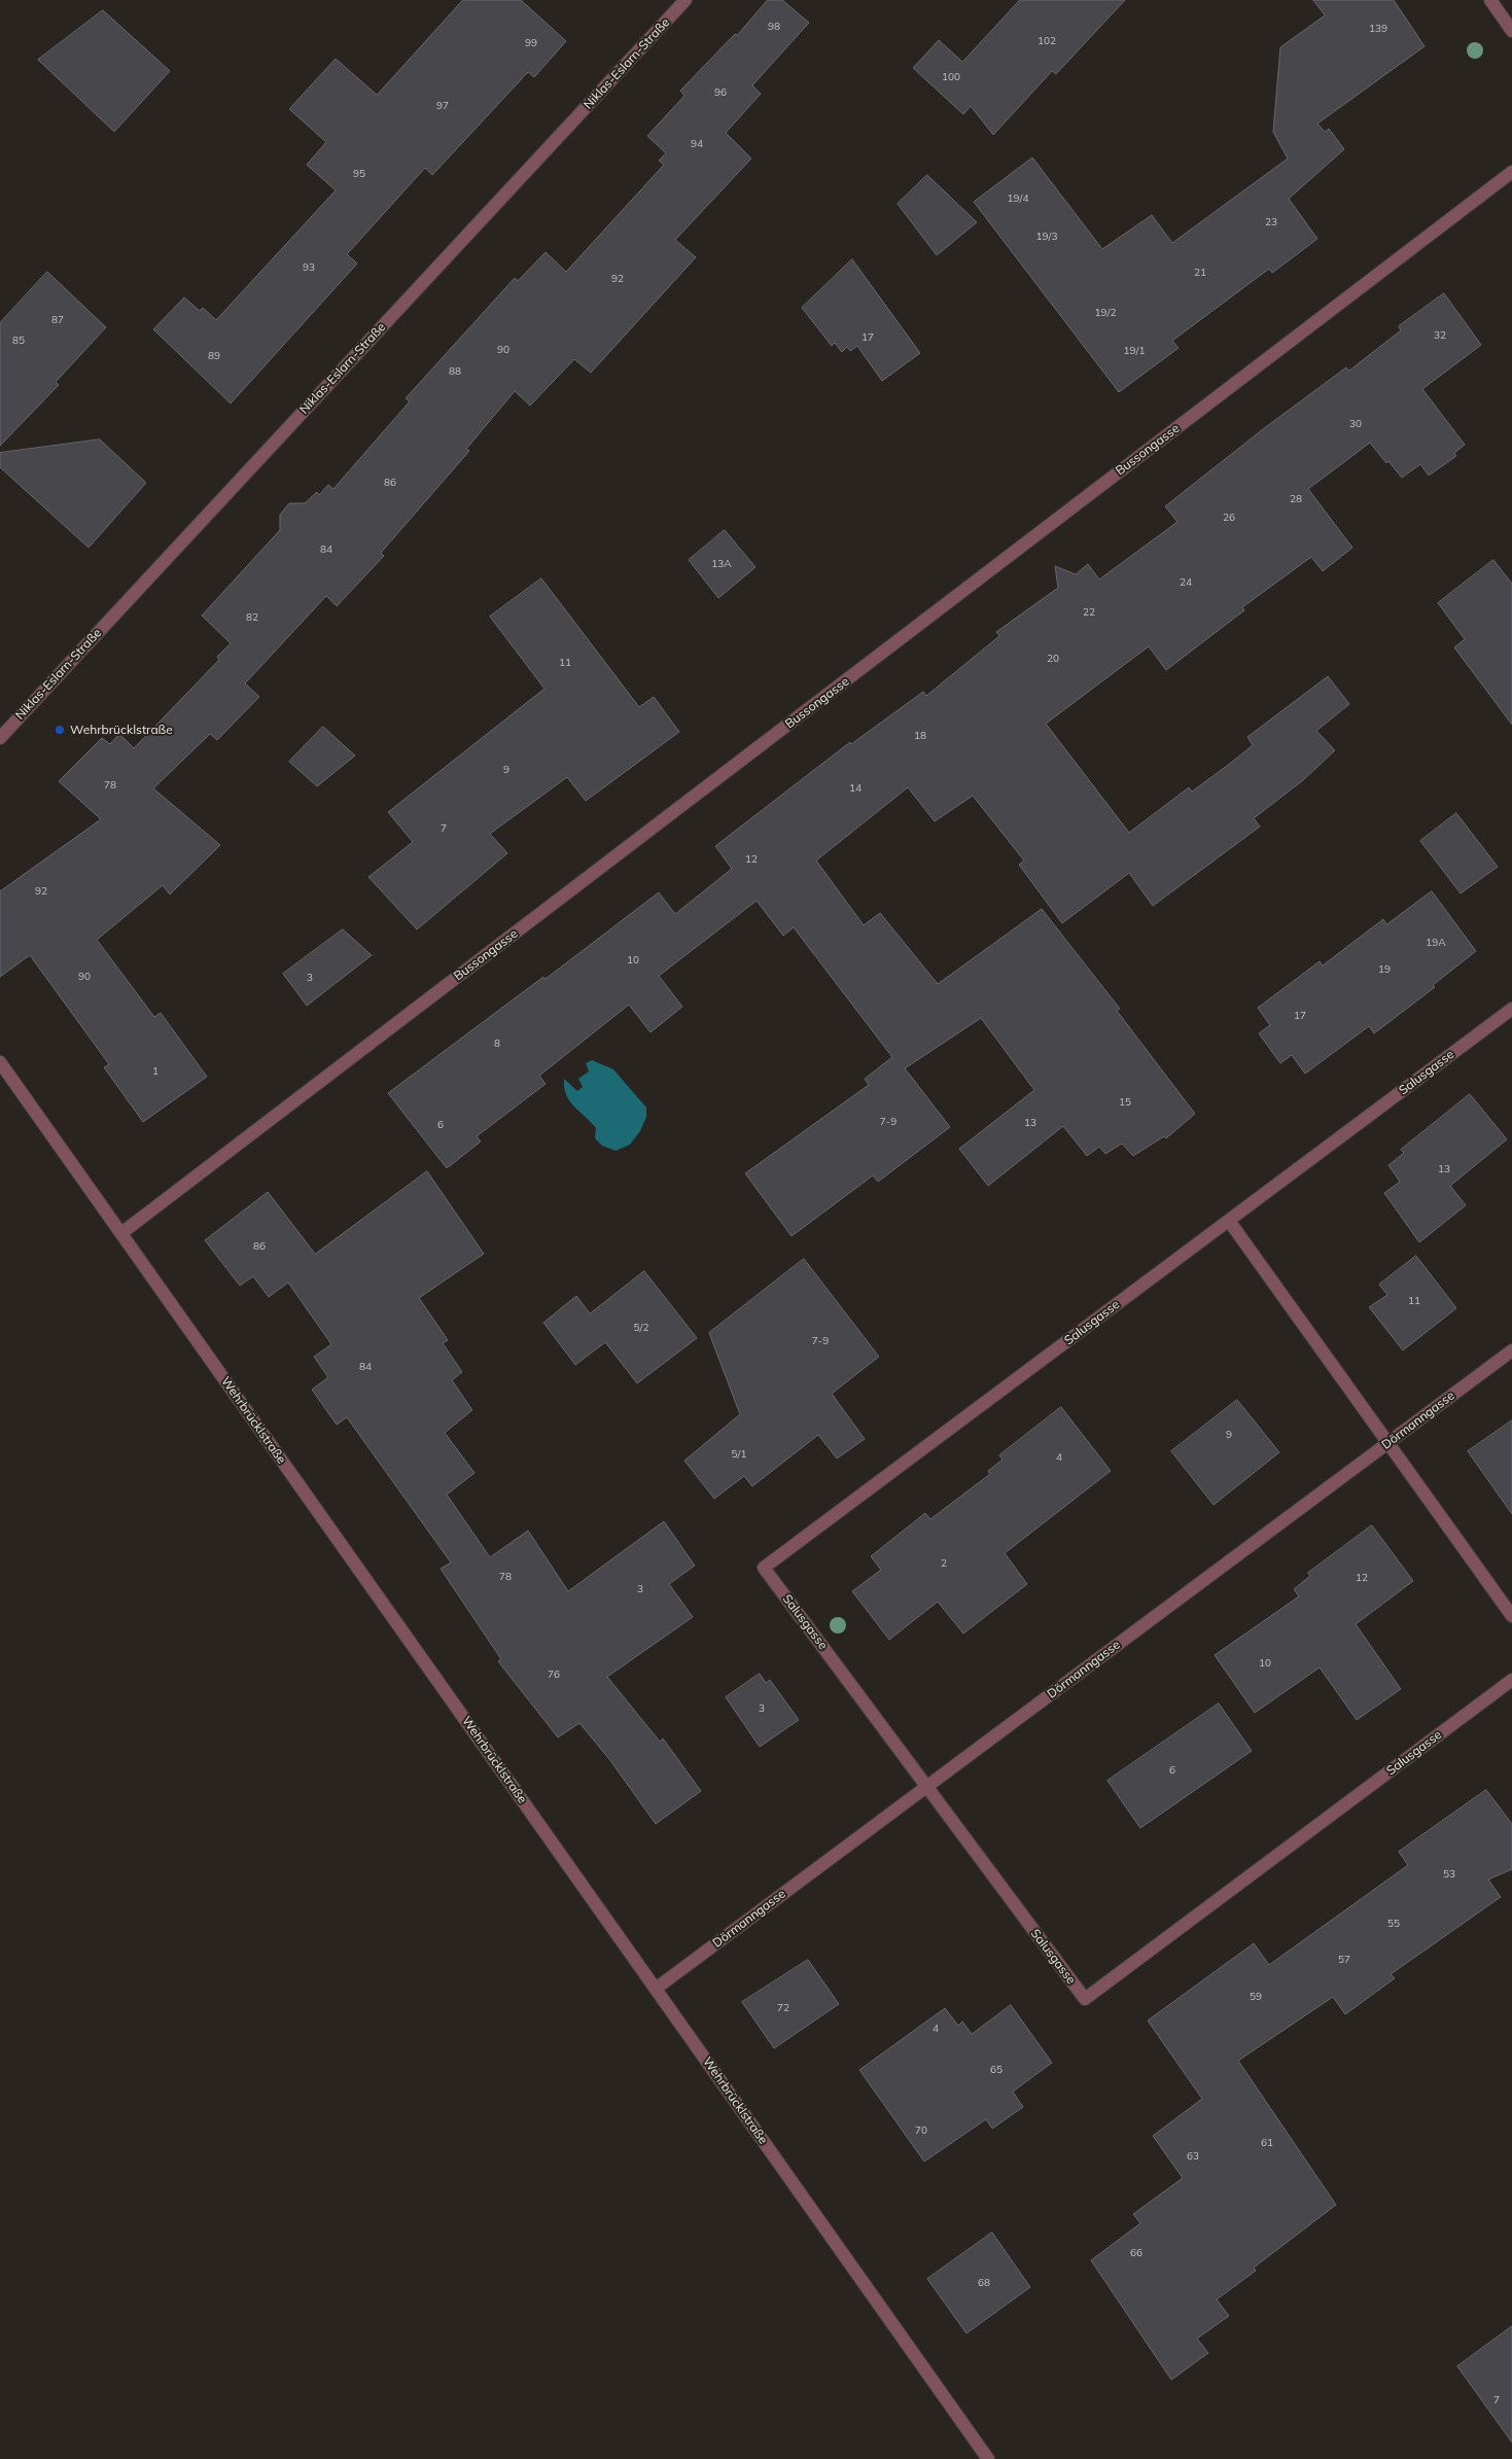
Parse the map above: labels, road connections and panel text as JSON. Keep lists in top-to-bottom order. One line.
{"streets":{"street":["Niklas-Eslarn-Straße","Bussongasse","Salusgasse","Wehrbrücklstraße","Dörmanngasse"]},"crossings":[["Bussongasse","Wehrbrücklstraße"],["Salusgasse","Dörmanngasse"],["Wehrbrücklstraße","Dörmanngasse"]],"places":["Wehrbrücklstraße"],"house_numbers":["98","139","102","99","100","96","97","94","95","19/4","23","19/3","93","21","92","19/2","87","32","17","85","90","19/1","89","88","30","86","28","26","84","13A","24","22","82","20","11","18","9","78","14","7","12","92","19A","10","19","90","3","17","8","1","15","7-9","13","6","13","86","11","5/2","7-9","84","9","5/1","4","2","78","12","3","10","76","3","6","53","55","57","59","72","4","65","70","61","63","66","68","7"]}
